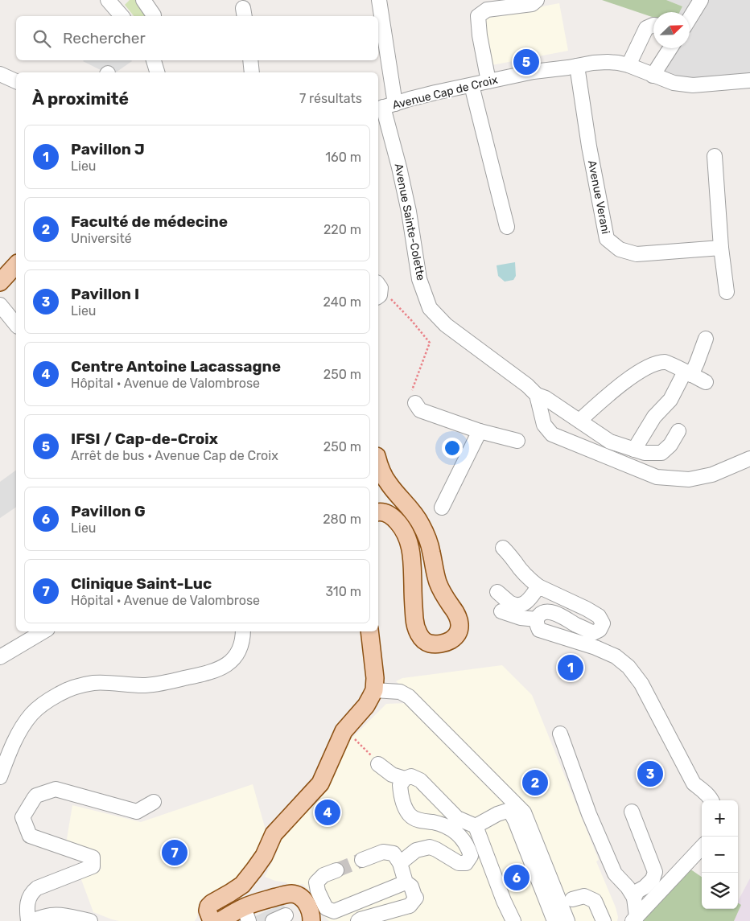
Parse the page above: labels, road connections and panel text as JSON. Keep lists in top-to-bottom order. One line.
{"streets":{"street":["Avenue Cap de Croix","Avenue Verani","Avenue Sainte-Colette"]},"crossings":[["Avenue Cap de Croix","Avenue Verani"],["Avenue Cap de Croix","Avenue Sainte-Colette"]],"north":"top right","page":{"search":"Rechercher","pins":["5","1","3","2","4","7","6"],"heading":["À proximité","7 résultats"],"list":[{"mark":"1","name":"Pavillon J","note":"Lieu","value":"160 m"},{"mark":"2","name":"Faculté de médecine","note":"Université","value":"220 m"},{"mark":"3","name":"Pavillon I","note":"Lieu","value":"240 m"},{"mark":"4","name":"Centre Antoine Lacassagne","note":"Hôpital · Avenue de Valombrose","value":"250 m"},{"mark":"5","name":"IFSI / Cap-de-Croix","note":"Arrêt de bus · Avenue Cap de Croix","value":"250 m"},{"mark":"6","name":"Pavillon G","note":"Lieu","value":"280 m"},{"mark":"7","name":"Clinique Saint-Luc","note":"Hôpital · Avenue de Valombrose","value":"310 m"}],"map_buttons":["+","−"]}}
